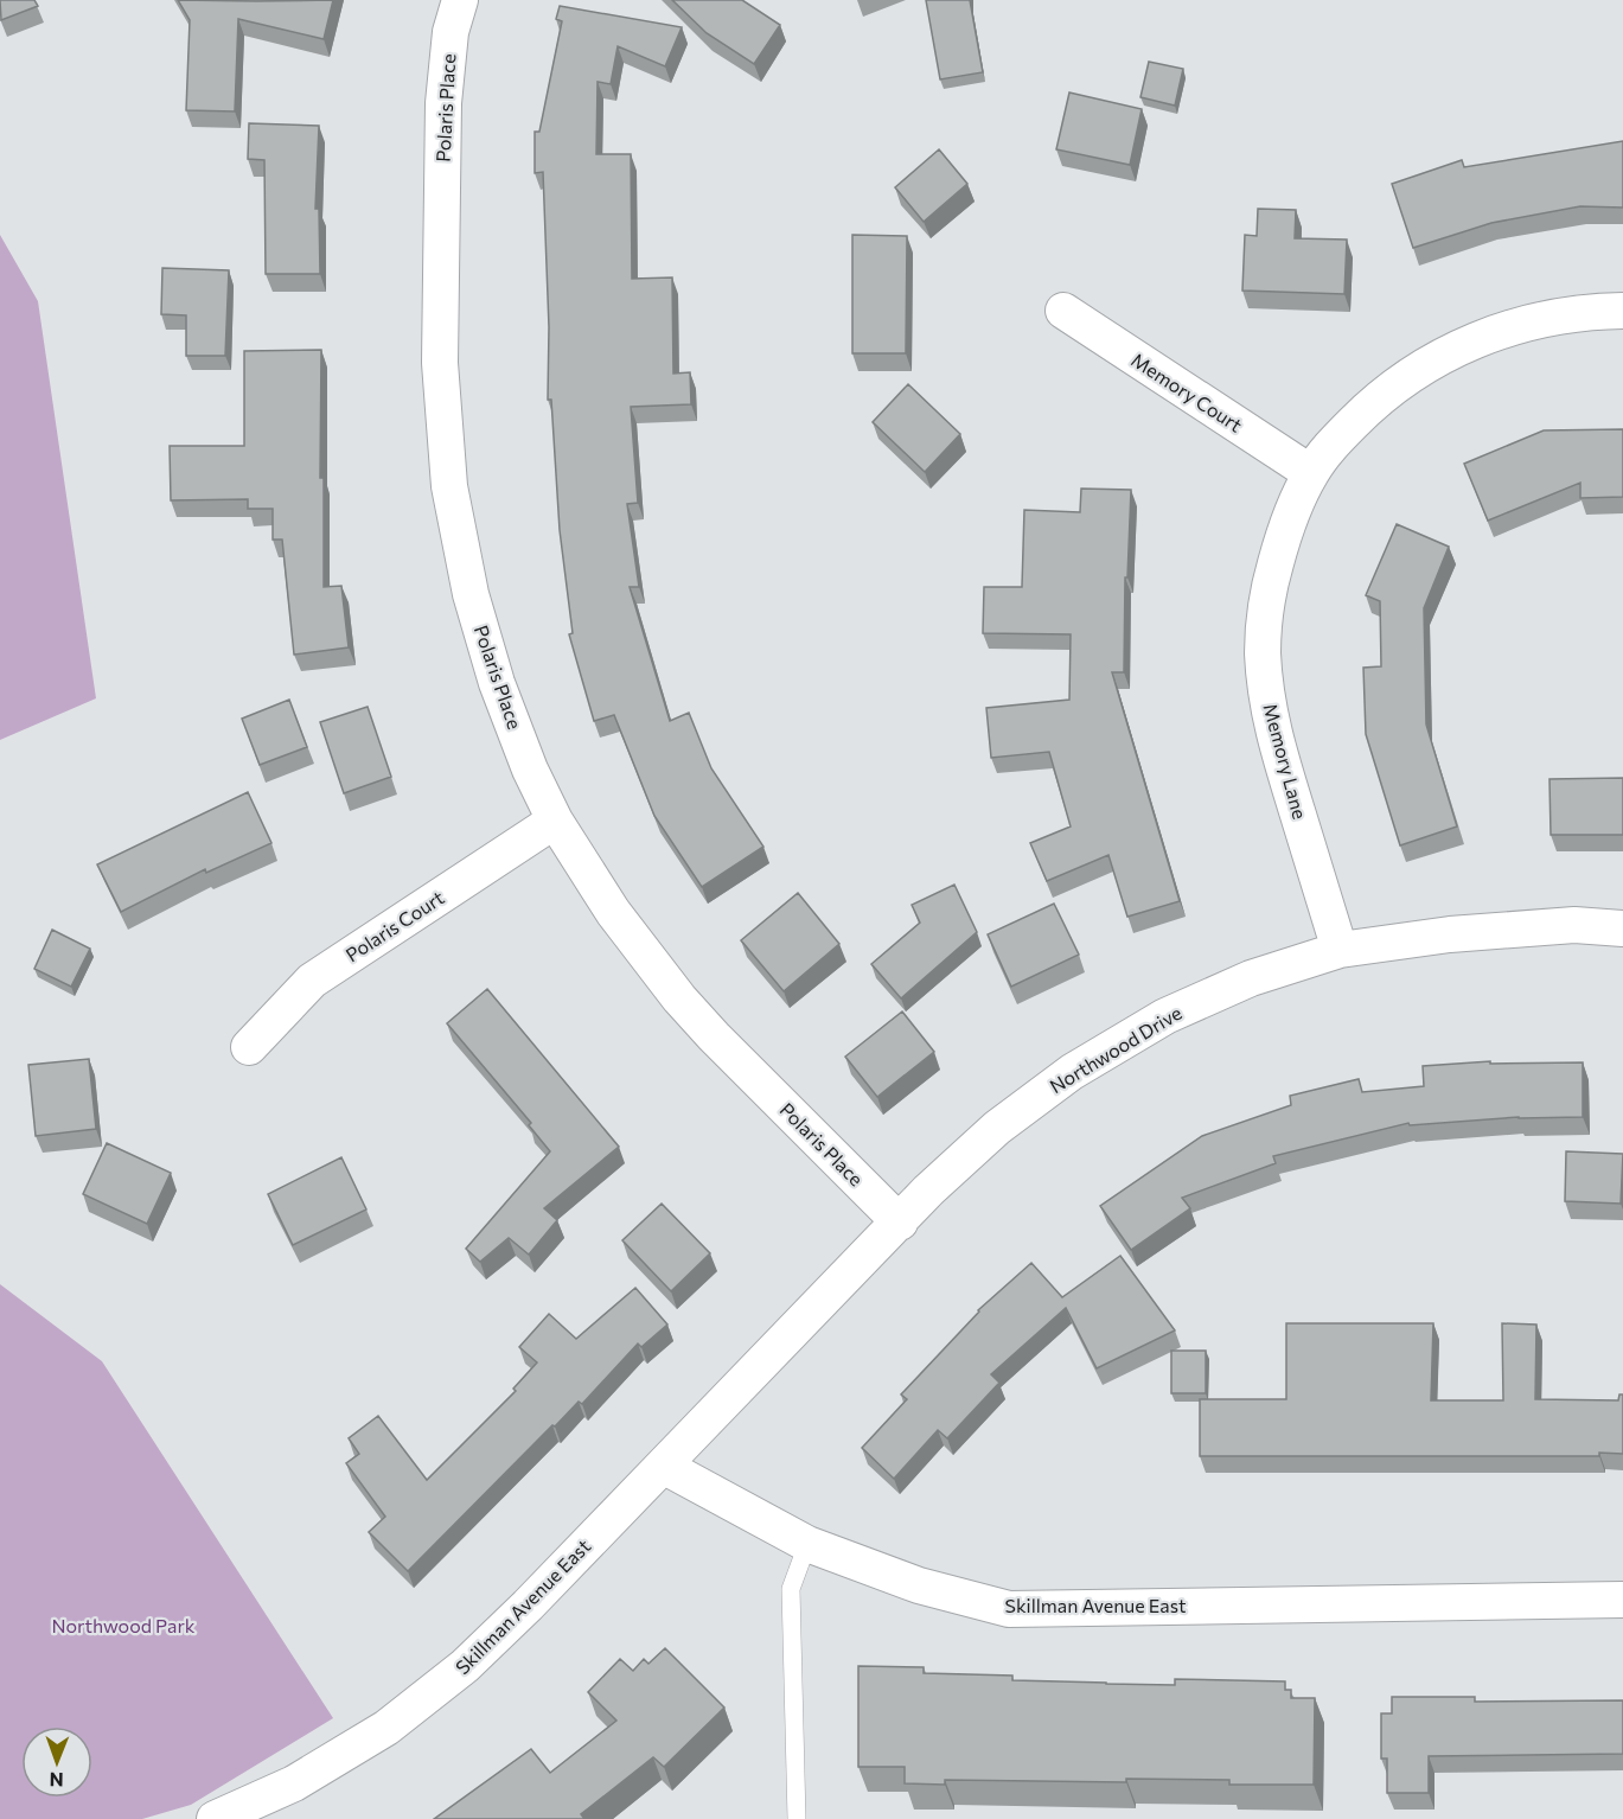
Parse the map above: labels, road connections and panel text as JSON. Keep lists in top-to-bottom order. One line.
{"streets":{"street":["Polaris Place","Memory Court","Memory Lane","Polaris Court","Northwood Drive","Skillman Avenue East"]},"crossings":[["Polaris Place","Polaris Court"],["Polaris Place","Northwood Drive"],["Memory Court","Memory Lane"],["Memory Lane","Northwood Drive"],["Northwood Drive","Skillman Avenue East"]],"parks":["Northwood Park"],"north":"bottom"}
